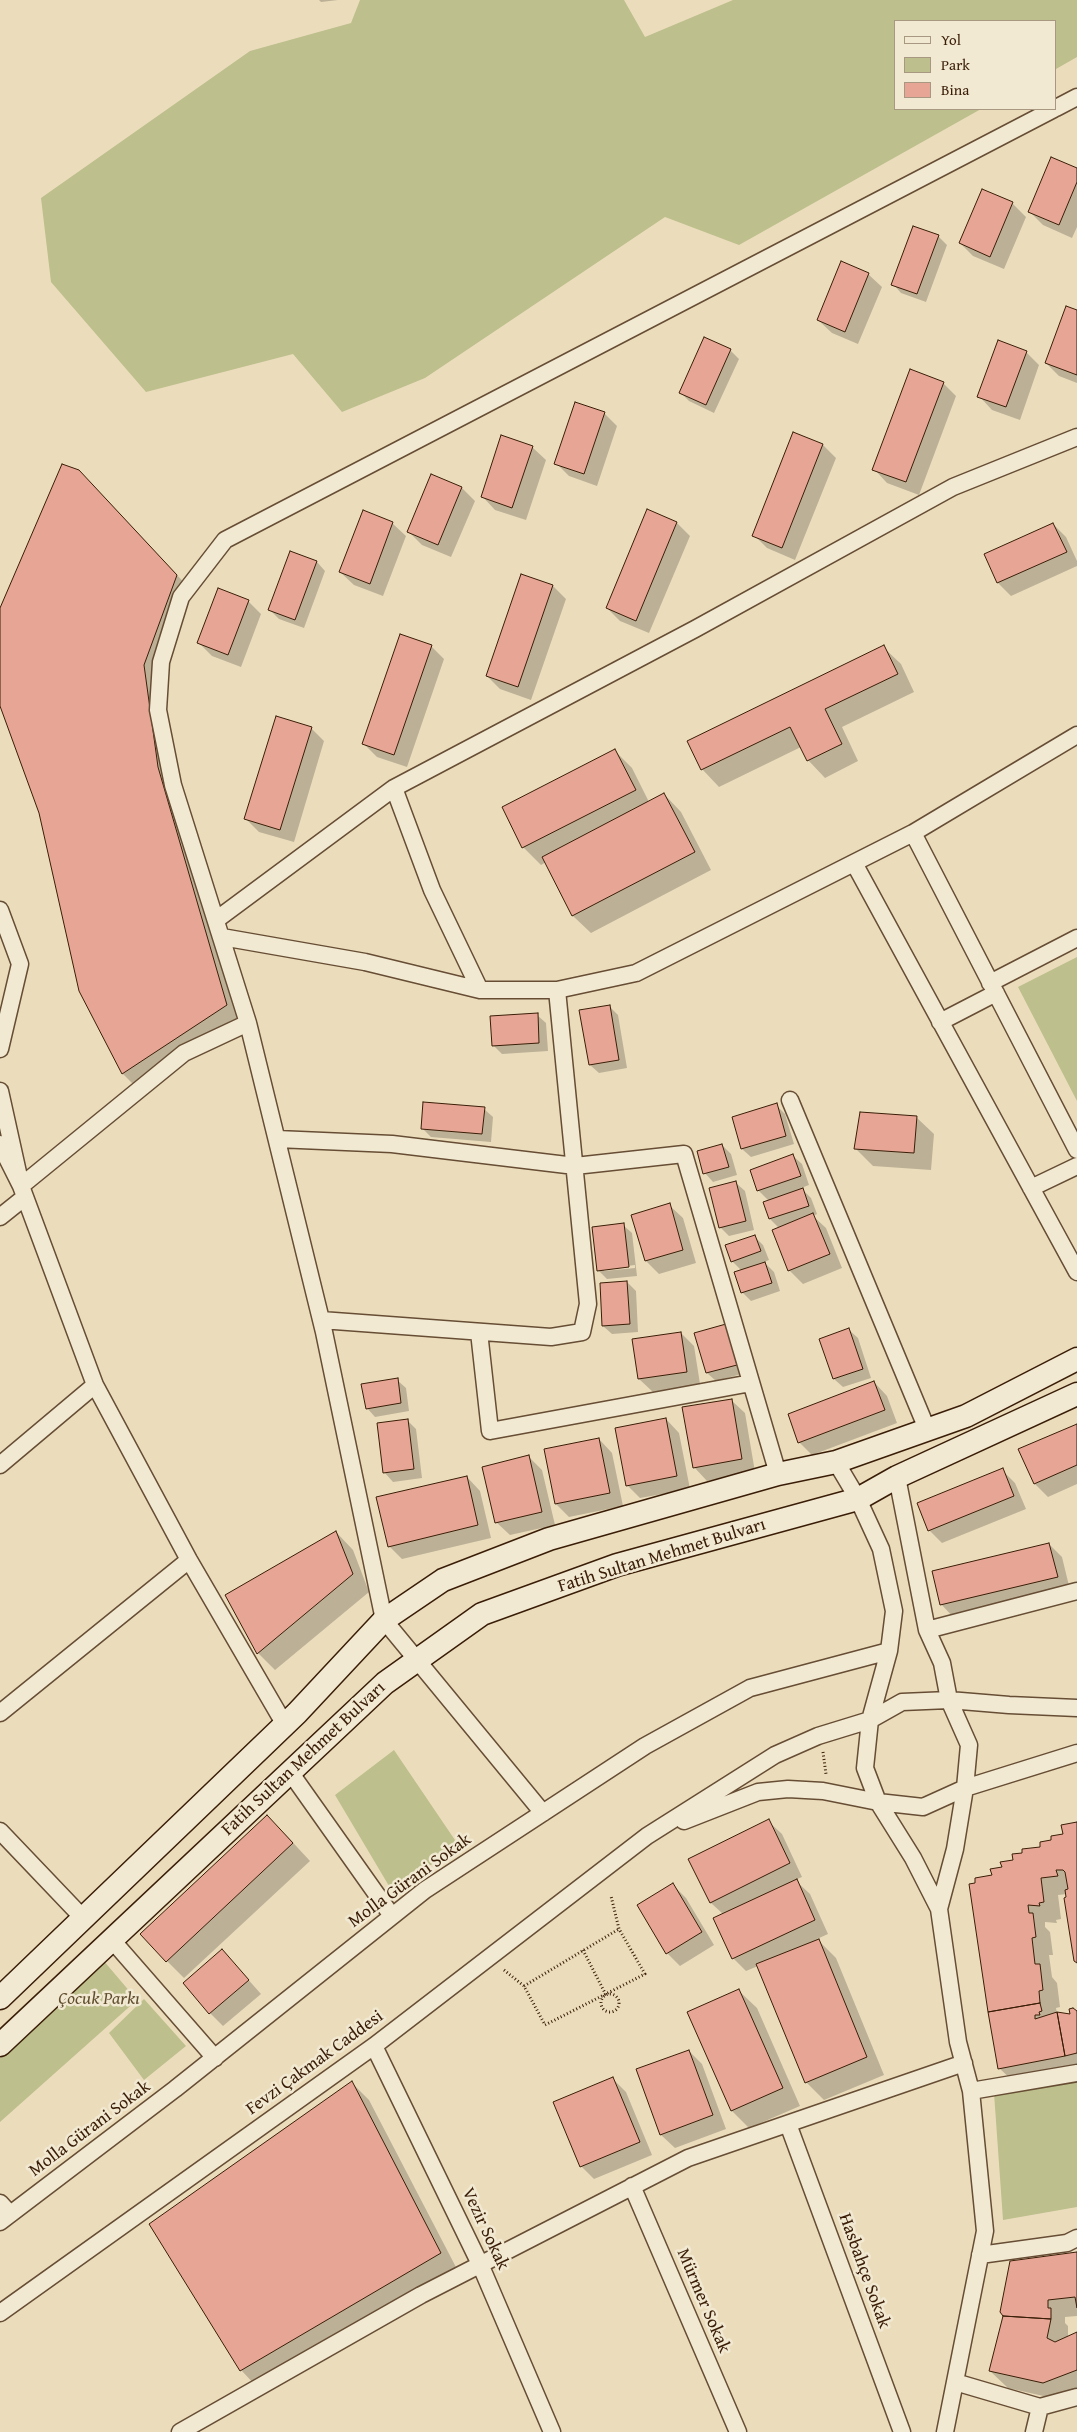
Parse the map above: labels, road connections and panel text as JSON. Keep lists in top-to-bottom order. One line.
{"streets":{"main road":["Fatih Sultan Mehmet Bulvarı"],"street":["Molla Gürani Sokak","Fevzi Çakmak Caddesi","Vezir Sokak","Hasbahçe Sokak","Mürmer Sokak"]},"crossings":[["Fevzi Çakmak Caddesi","Vezir Sokak"]],"parks":["Çocuk Parkı"],"legend":["Yol","Park","Bina"]}
